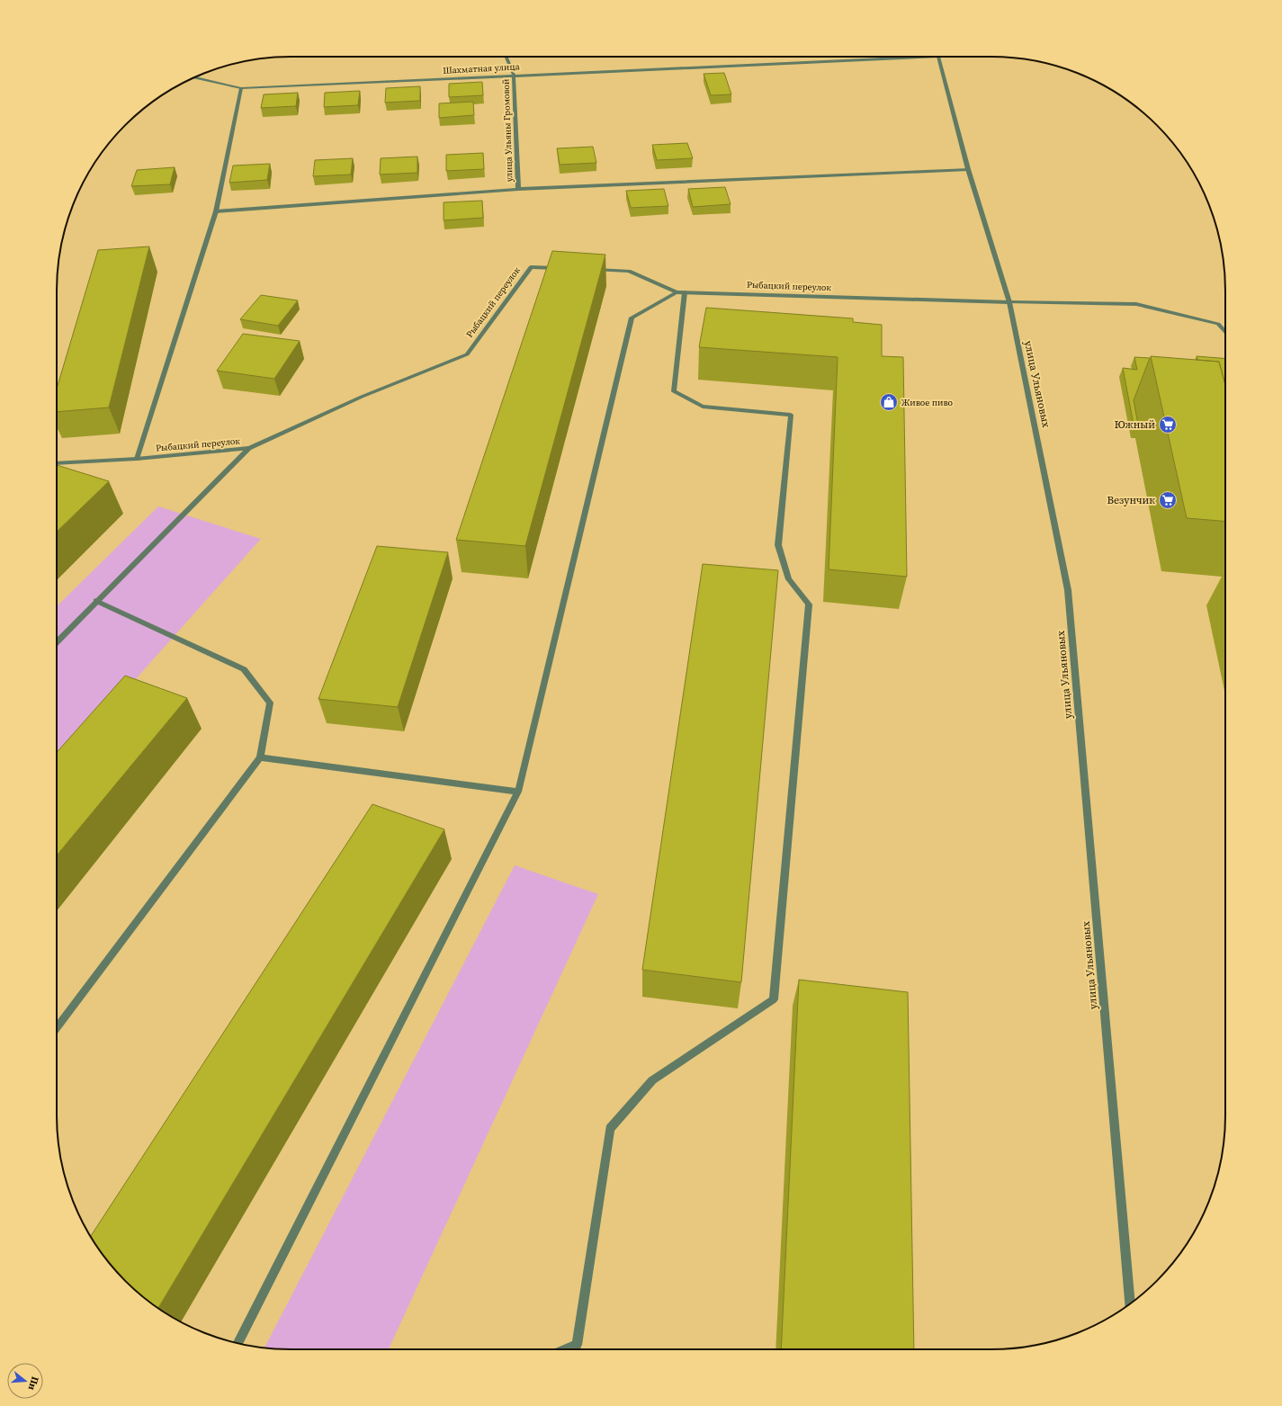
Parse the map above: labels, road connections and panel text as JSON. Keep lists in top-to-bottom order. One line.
{"streets":{"street":["Шахматная улица","улица Ульяны Громовой","Рыбацкий переулок","улица Ульяновых"]},"crossings":[["Шахматная улица","улица Ульяны Громовой"],["Рыбацкий переулок","улица Ульяновых"]],"places":{"shop":["Живое пиво"],"supermarket":["Южный","Везунчик"]},"north":"right"}
